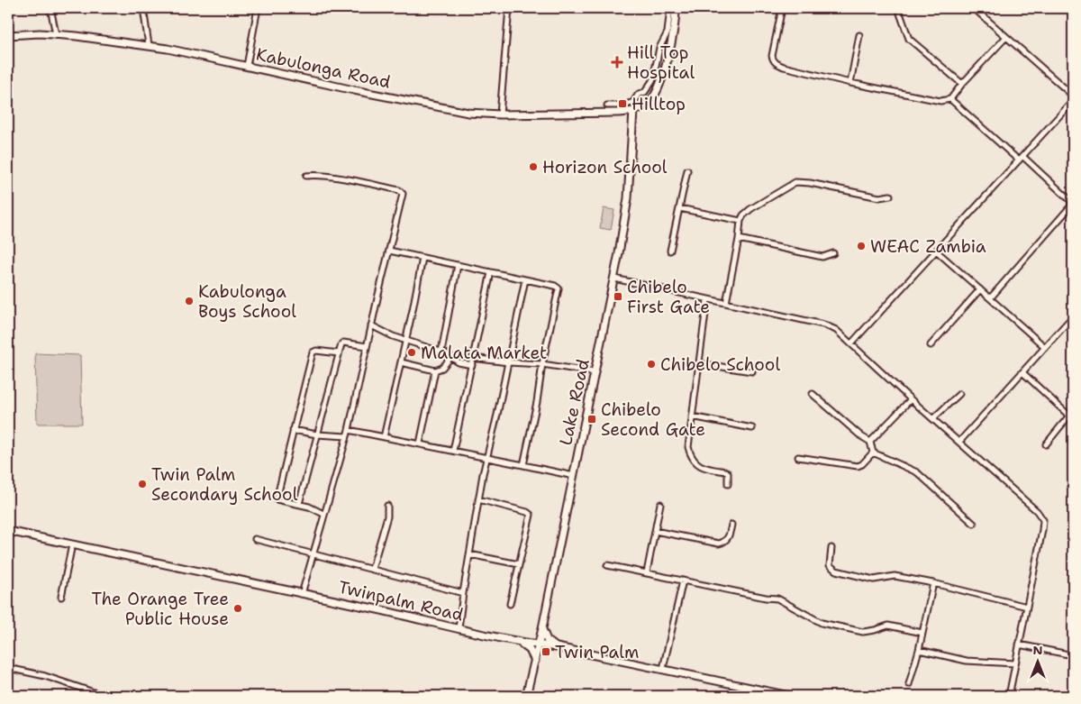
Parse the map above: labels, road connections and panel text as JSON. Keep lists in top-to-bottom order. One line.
{"streets":{"main road":["Kabulonga Road","Lake Road","Twinpalm Road"]},"crossings":[["Kabulonga Road","Lake Road"],["Lake Road","Twinpalm Road"]],"places":{"health":["Hill Top Hospital"],"transit":["Hilltop","Chibelo First Gate","Chibelo Second Gate","Twin Palm"],"other":["Horizon School","WEAC Zambia","Kabulonga Boys School","Malata Market","Chibelo School","Twin Palm Secondary School","The Orange Tree Public House"]},"north":"top"}
